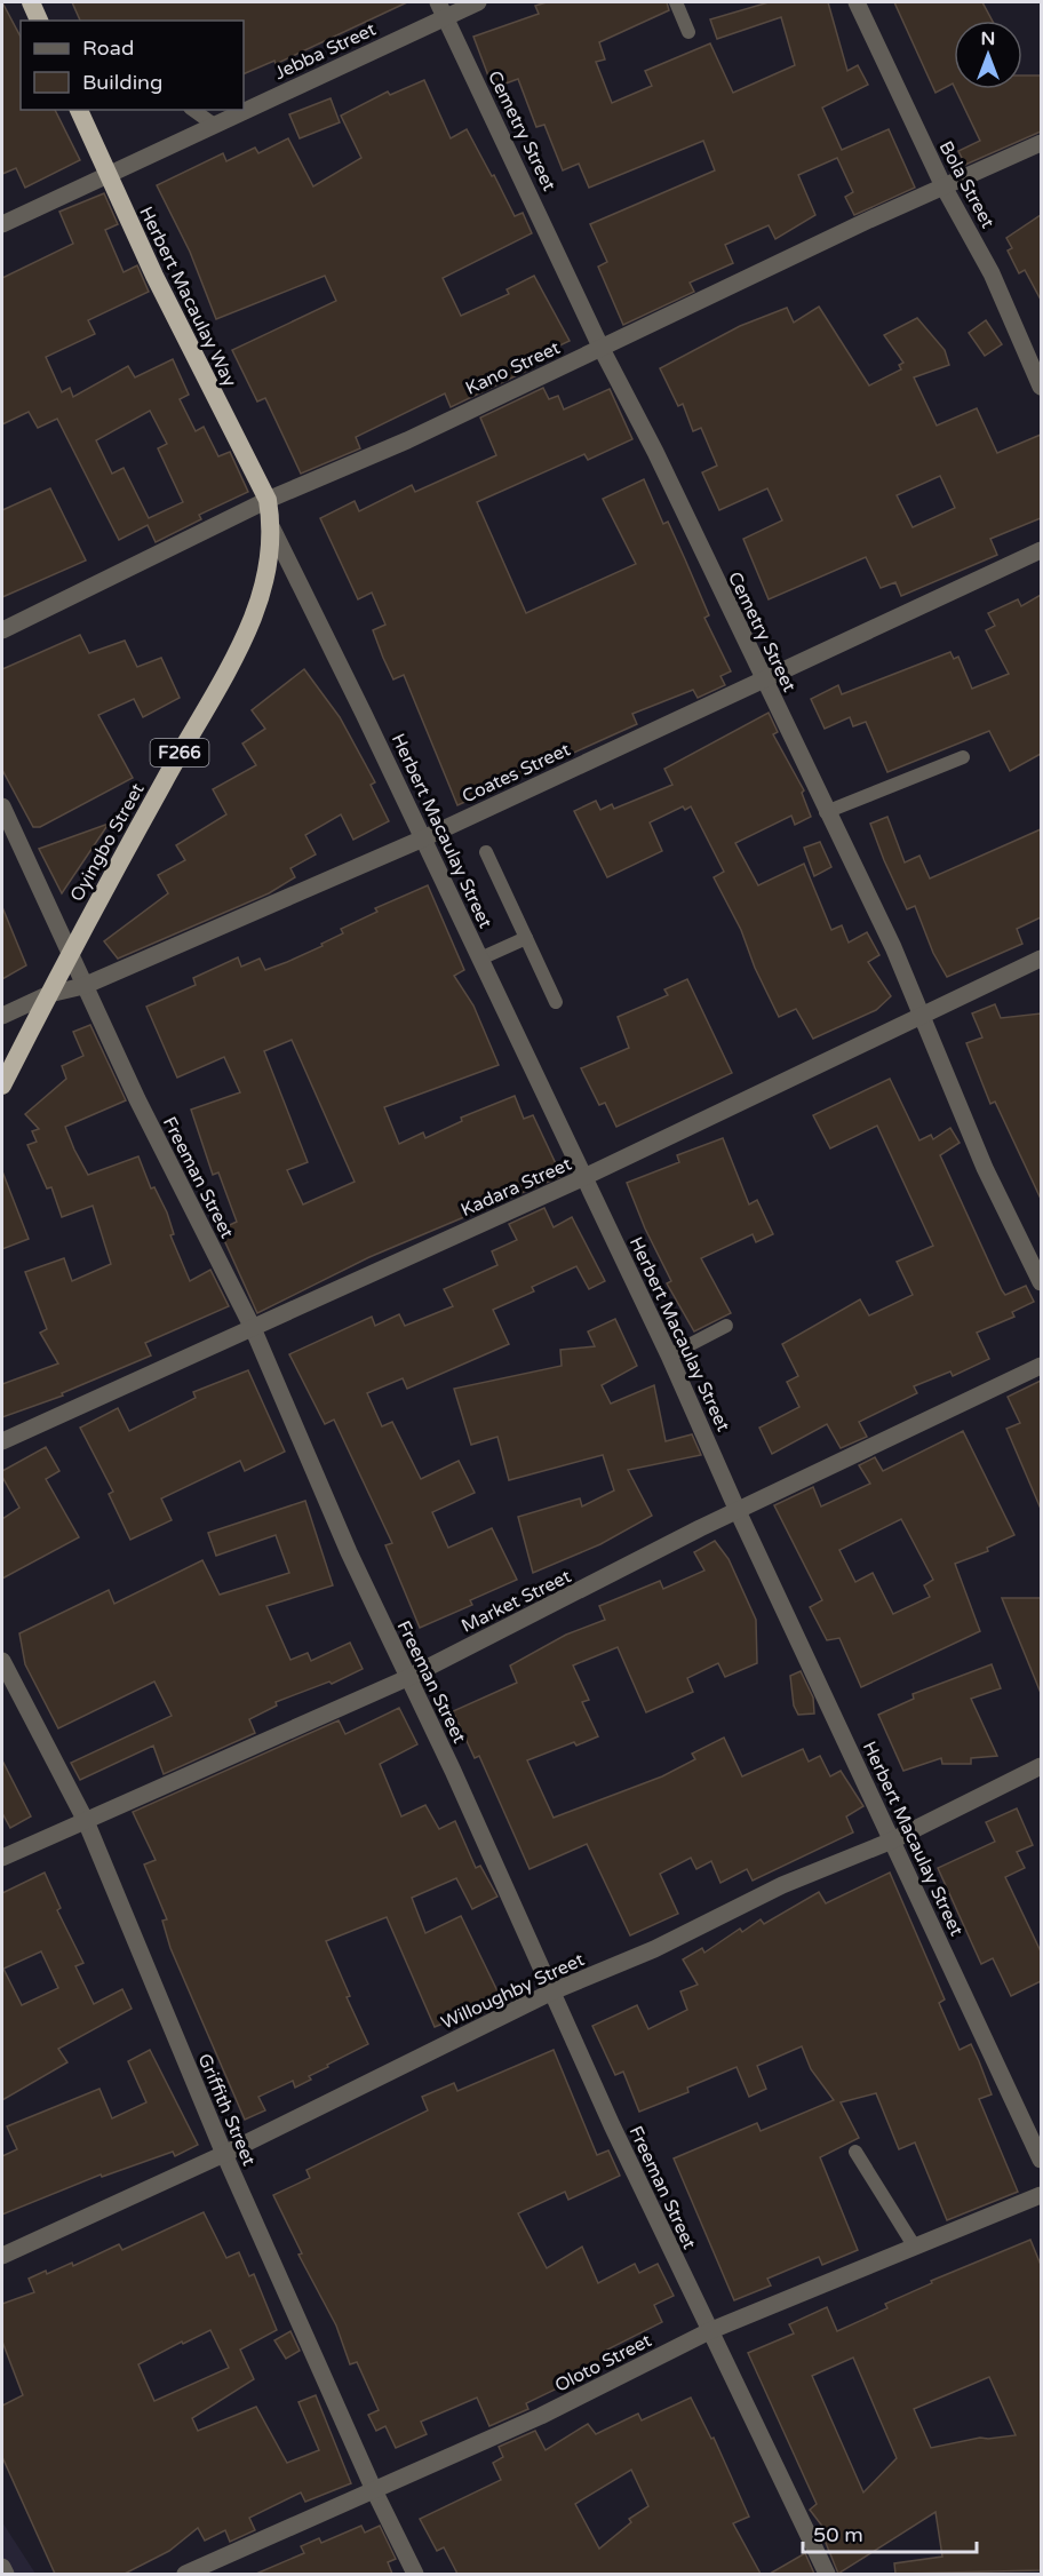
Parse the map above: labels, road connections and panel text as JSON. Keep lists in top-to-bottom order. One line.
{"streets":{"highway":["Herbert Macaulay Way","F266","Oyingbo Street"],"street":["Jebba Street","Cemetry Street","Bola Street","Kano Street","Coates Street","Herbert Macaulay Street","Freeman Street","Kadara Street","Market Street","Willoughby Street","Griffith Street","Oloto Street"]},"crossings":[["Jebba Street","Cemetry Street"],["Jebba Street","Herbert Macaulay Way"],["Cemetry Street","Kano Street"],["Cemetry Street","Coates Street"],["Cemetry Street","Kadara Street"],["Bola Street","Kano Street"],["Herbert Macaulay Way","Kano Street"],["Herbert Macaulay Way","Oyingbo Street"],["Kano Street","Oyingbo Street"],["Coates Street","Herbert Macaulay Street"],["Coates Street","Oyingbo Street"],["Coates Street","Freeman Street"],["Herbert Macaulay Street","Oyingbo Street"],["Herbert Macaulay Street","Kadara Street"],["Herbert Macaulay Street","Market Street"],["Herbert Macaulay Street","Willoughby Street"],["Oyingbo Street","Freeman Street"],["Freeman Street","Kadara Street"],["Freeman Street","Market Street"],["Freeman Street","Willoughby Street"],["Freeman Street","Oloto Street"],["Market Street","Griffith Street"],["Willoughby Street","Griffith Street"],["Griffith Street","Oloto Street"]],"legend":["Road","Building"],"scale_bar":"50 m","north":"top"}
